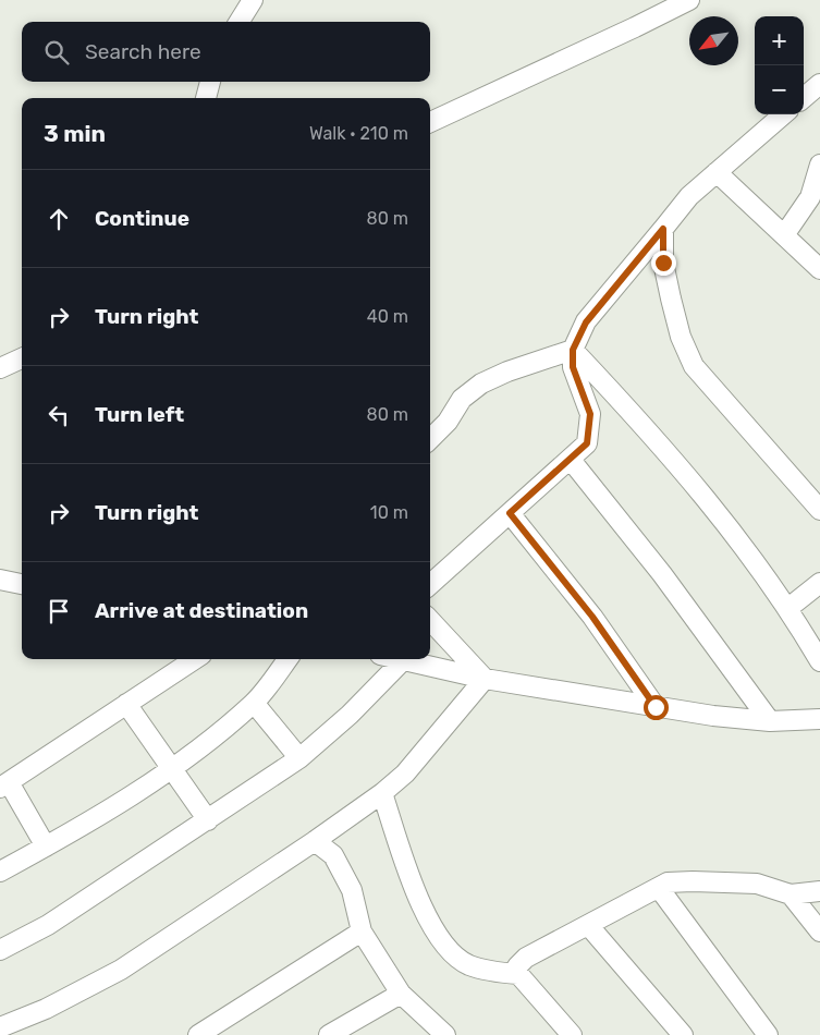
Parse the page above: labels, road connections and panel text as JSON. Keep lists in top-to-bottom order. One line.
{"north":"bottom left","page":{"map_buttons":["+","−"],"search":"Search here","heading":["3 min","Walk · 210 m"],"list":[["Continue","80 m"],["Turn right","40 m"],["Turn left","80 m"],["Turn right","10 m"],"Arrive at destination"]}}
